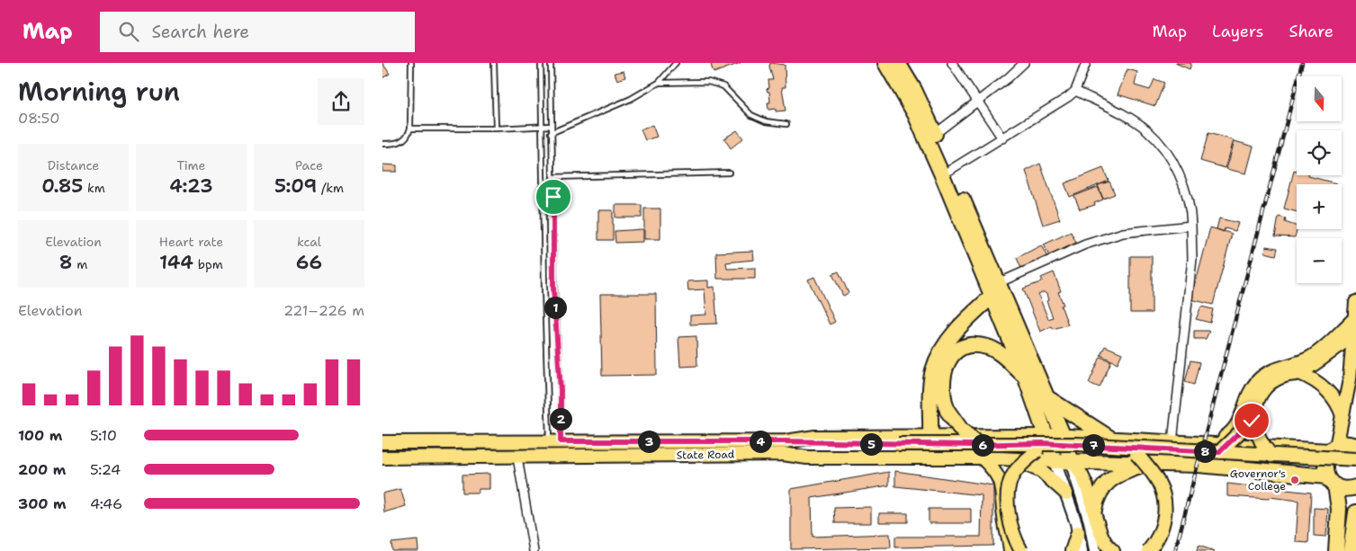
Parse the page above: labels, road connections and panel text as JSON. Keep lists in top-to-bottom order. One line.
{"streets":{"main road":["State Road"]},"places":["Governor's College"],"north":"bottom","page":{"header":"Map","search":"Search here","nav":["Map","Layers","Share"],"heading":["Morning run","08:50"],"map_buttons":["+","−"],"stats":[["Distance","0.85 km"],["Time","4:23"],["Pace","5:09 /km"],["Elevation","8 m"],["Heart rate","144 bpm"],["kcal","66"]],"chart":["Elevation","221–226 m"],"pins":["1","2","3","4","5","6","7","8"],"list":[{"name":"100 m","note":"5:10"},{"name":"200 m","note":"5:24"},{"name":"300 m","note":"4:46"}]}}
